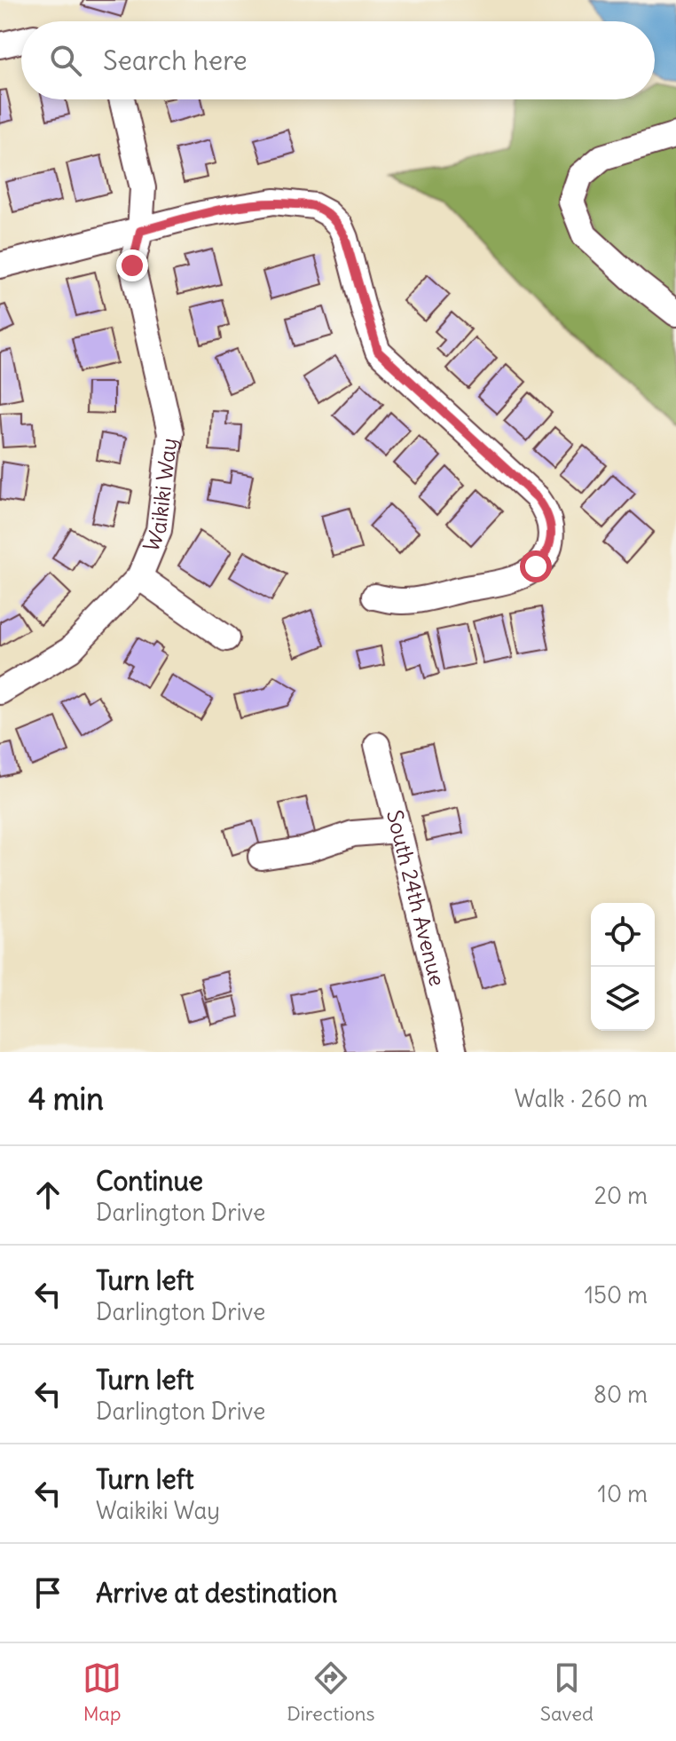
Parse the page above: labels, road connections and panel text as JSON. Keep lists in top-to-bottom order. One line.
{"streets":{"street":["Waikiki Way","South 24th Avenue"]},"page":{"search":"Search here","heading":["4 min","Walk · 260 m"],"list":[["Continue","Darlington Drive","20 m"],["Turn left","Darlington Drive","150 m"],["Turn left","Darlington Drive","80 m"],["Turn left","Waikiki Way","10 m"],"Arrive at destination"],"nav":["Map","Directions","Saved"]}}
